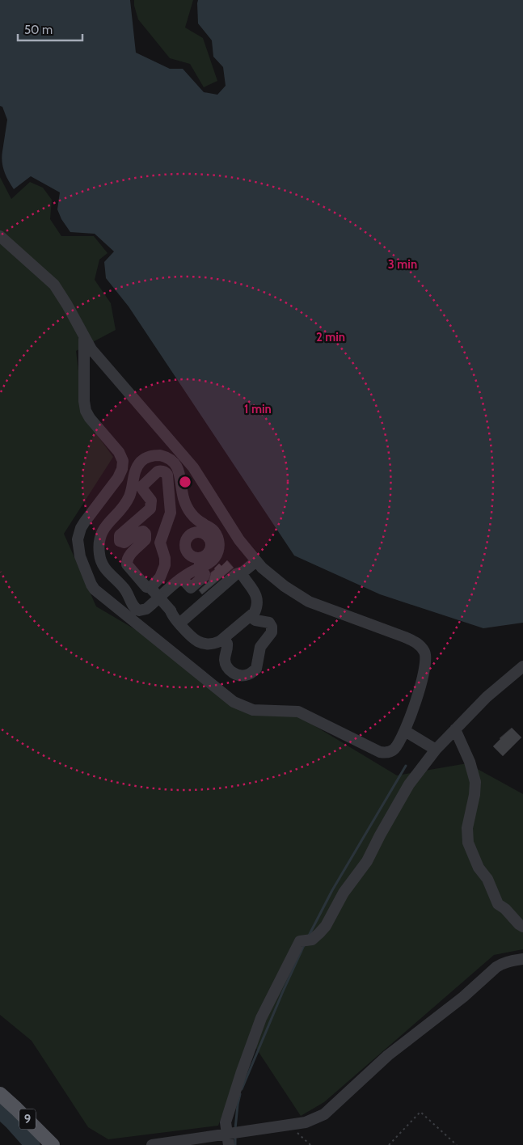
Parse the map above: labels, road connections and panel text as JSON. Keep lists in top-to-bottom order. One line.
{"streets":{"main road":["9"]},"scale_bar":"50 m","rings":["3 min","2 min","1 min"]}
